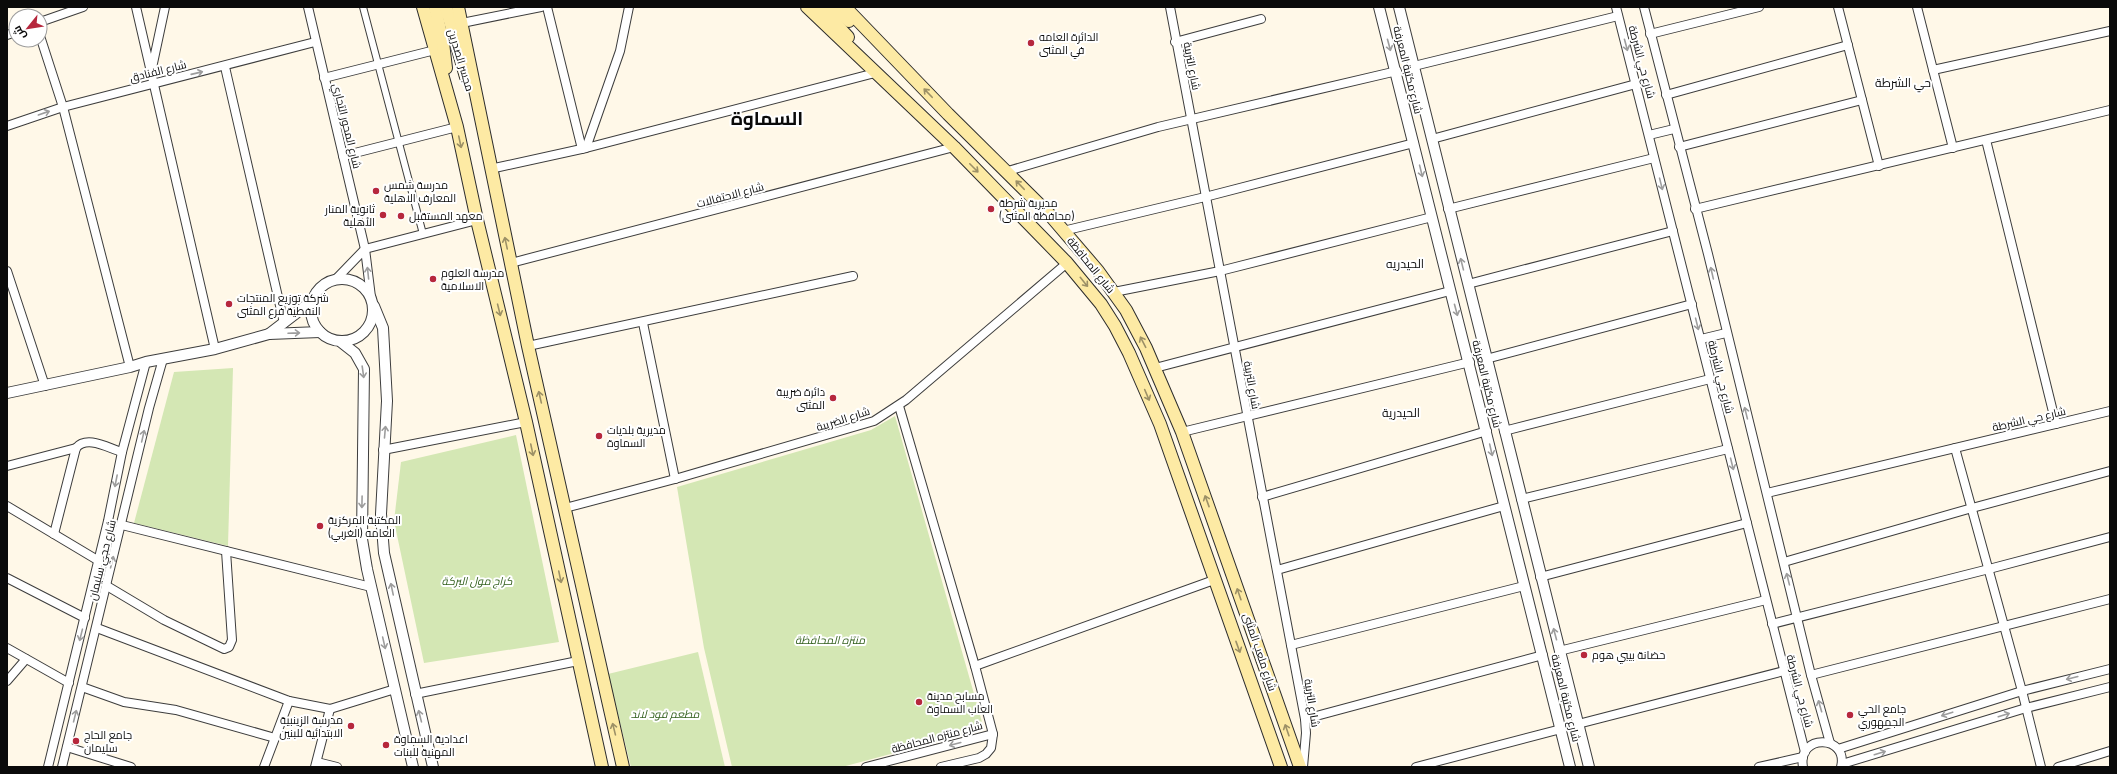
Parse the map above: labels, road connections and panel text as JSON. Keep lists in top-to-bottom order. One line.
{"streets":{"main road":["مجسر الصدرين","شارع المحافظة","شارع ملعب المثنى"],"street":["شارع حي الشرطة","شارع التربية","شارع مكتبة المعرفة","شارع الفنادق","شارع المحور التجاري","شارع الاحتفالات","شارع الضريبة","شارع حجي سليمان","شارع منتزه المحافظة"]},"crossings":[["شارع الفنادق","شارع المحور التجاري"],["شارع الاحتفالات","شارع المحافظة"],["شارع المحافظة","شارع الضريبة"],["شارع المحافظة","شارع ملعب المثنى"]],"one_way":["شارع الفنادق","شارع منتزه المحافظة"],"districts":["حي الشرطة","السماوة","الحيدريه","الحيدرية"],"parks":["كراج مول البركة","منتزه المحافظة","مطعم فود لاند"],"places":["الدائرة العامه في المثنى","مدرسة شمس المعارف الاهلية","مديرية شرطة (محافظة المثنى)","ثانوية المنار الأهلية","معهد المستقبل","مدرسة العلوم الاسلامية","شركة توزيع المنتجات النفطية فرع المثنى","دائرة ضريبة المثنى","مديرية بلديات السماوة","المكتبة المركزية العامه (الغربي)","حضانة بيبي هوم","مسابح مدينة العاب السماوة","جامع الحي الجمهوري","مدرسة الزينبية الابتدائية للبنين","جامع الحاج سليمان","اعدادية السماوة المهنية للبنات"],"north":"bottom left"}
